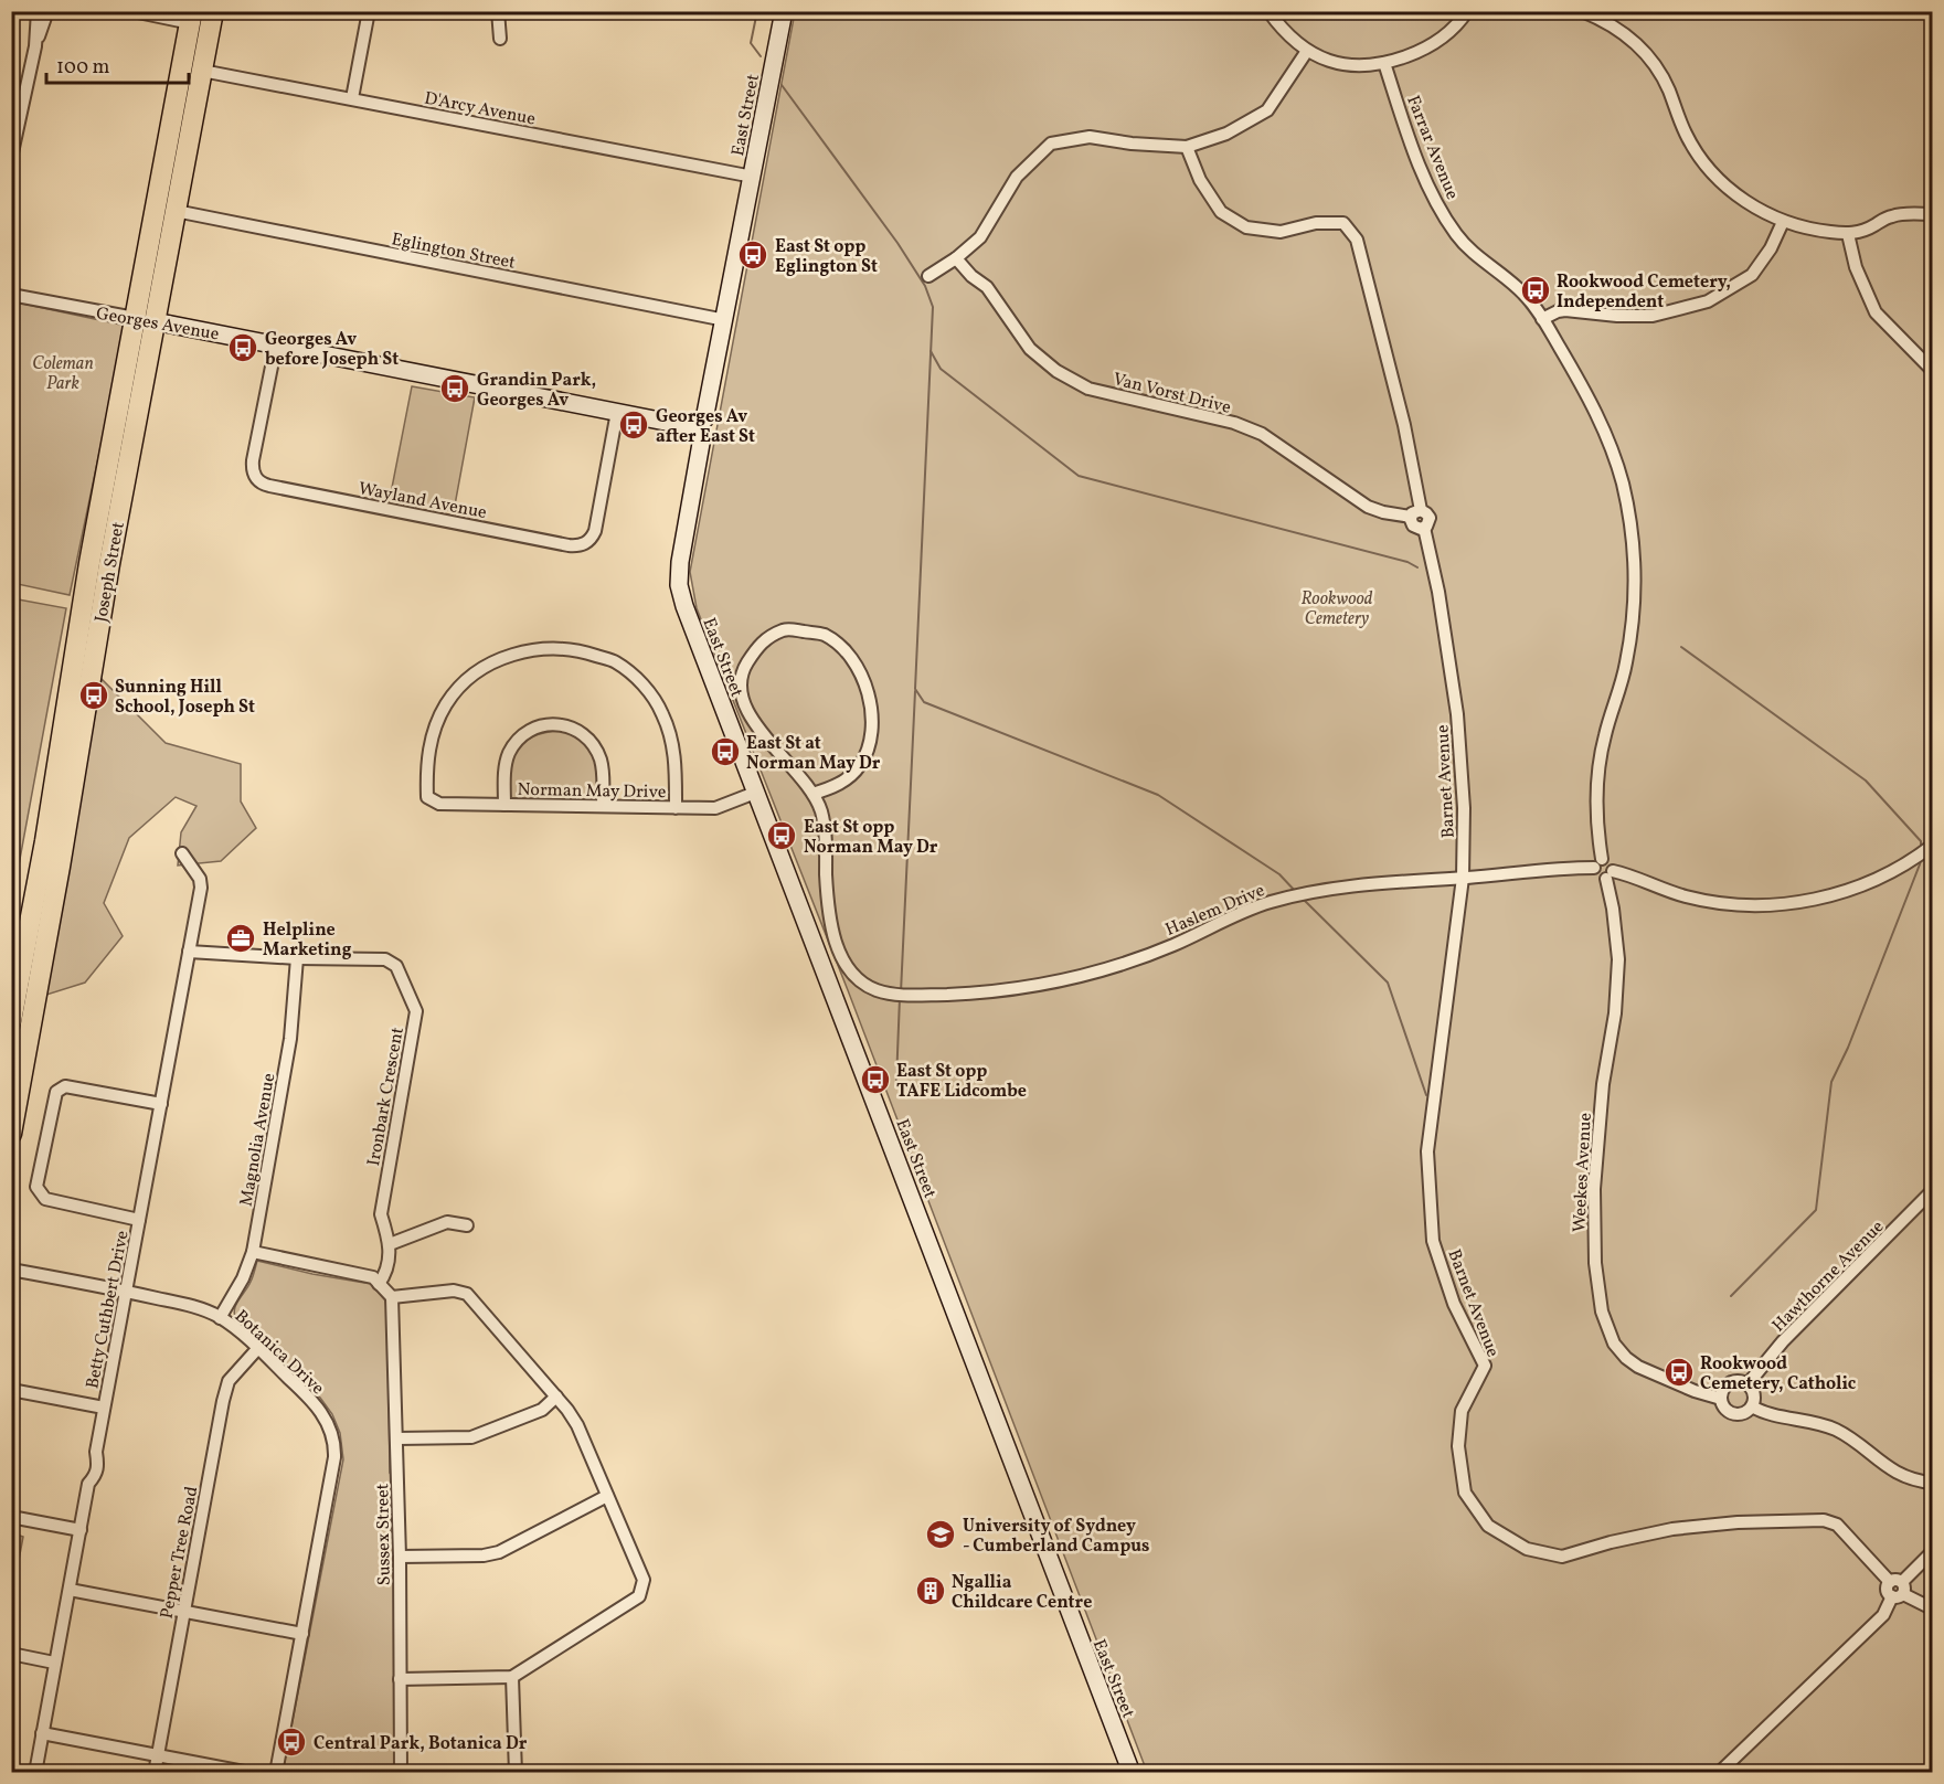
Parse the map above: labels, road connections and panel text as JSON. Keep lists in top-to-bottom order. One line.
{"streets":{"highway":["Georges Avenue","Joseph Street"],"main road":["East Street"],"street":["D'Arcy Avenue","Farrar Avenue","Eglington Street","Van Vorst Drive","Wayland Avenue","Barnet Avenue","Norman May Drive","Haslem Drive","Ironbark Crescent","Magnolia Avenue","Weekes Avenue","Hawthorne Avenue","Betty Cuthbert Drive","Botanica Drive","Sussex Street","Pepper Tree Road"]},"crossings":[["D'Arcy Avenue","East Street"],["D'Arcy Avenue","Joseph Street"],["East Street","Eglington Street"],["East Street","Georges Avenue"],["East Street","Norman May Drive"],["Eglington Street","Joseph Street"],["Georges Avenue","Wayland Avenue"],["Georges Avenue","Joseph Street"],["Van Vorst Drive","Barnet Avenue"],["Barnet Avenue","Haslem Drive"],["Ironbark Crescent","Magnolia Avenue"],["Ironbark Crescent","Betty Cuthbert Drive"],["Magnolia Avenue","Botanica Drive"],["Weekes Avenue","Hawthorne Avenue"],["Betty Cuthbert Drive","Botanica Drive"],["Botanica Drive","Pepper Tree Road"]],"parks":["Coleman Park","Rookwood Cemetery"],"places":{"bus stop":["East St opp Eglington St","Rookwood Cemetery, Independent","Georges Av before Joseph St","Grandin Park, Georges Av","Georges Av after East St","Sunning Hill School, Joseph St","East St at Norman May Dr","East St opp Norman May Dr","East St opp TAFE Lidcombe","Rookwood Cemetery, Catholic","Central Park, Botanica Dr"],"office":["Helpline Marketing"],"school or university":["University of Sydney - Cumberland Campus"],"building":["Ngallia Childcare Centre"]},"scale_bar":"100 m"}
